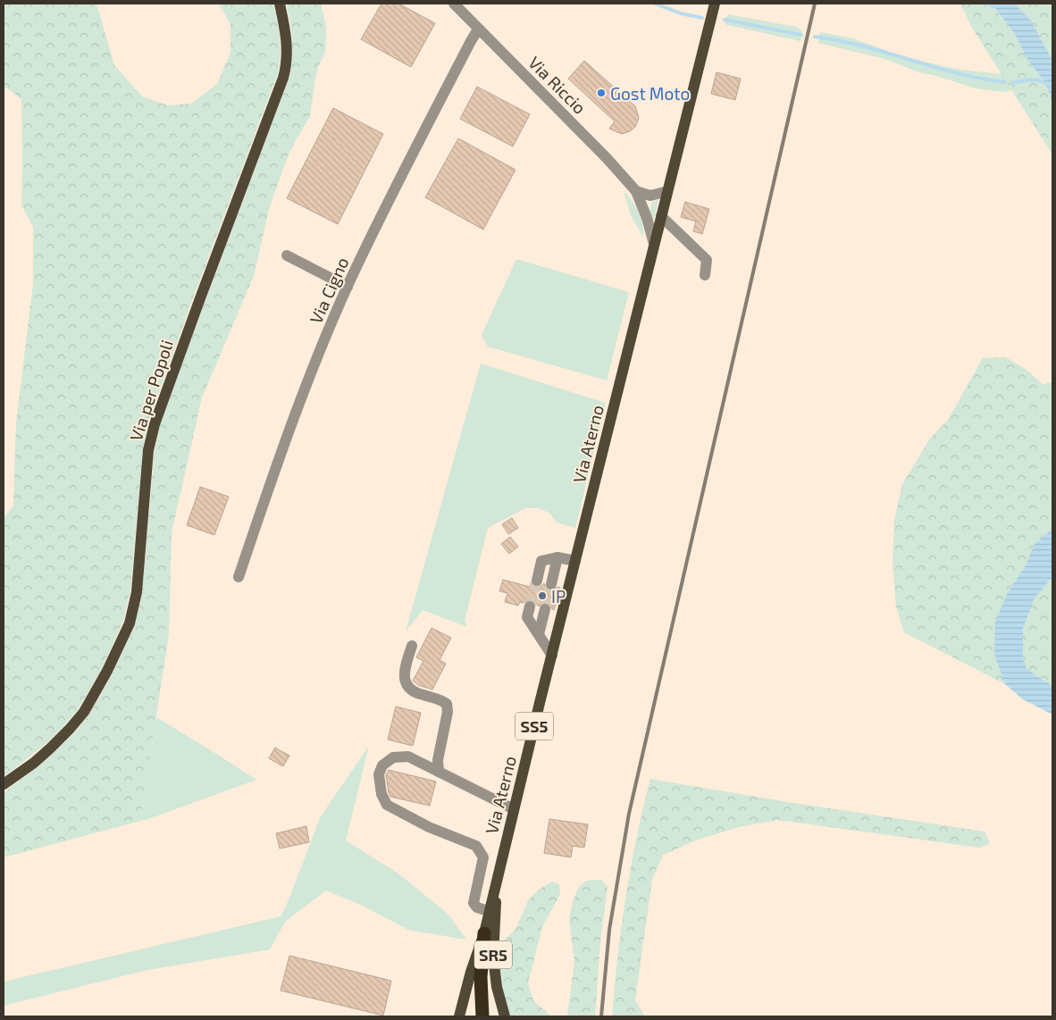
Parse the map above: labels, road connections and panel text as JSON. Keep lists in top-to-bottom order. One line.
{"streets":{"main road":["Via per Popoli","Via Aterno","SS5","SR5"],"lane":["Via Riccio","Via Cigno"]},"crossings":[["Via Riccio","Via Cigno"],["Via Riccio","Via Aterno"]],"places":["Gost Moto","IP"]}
